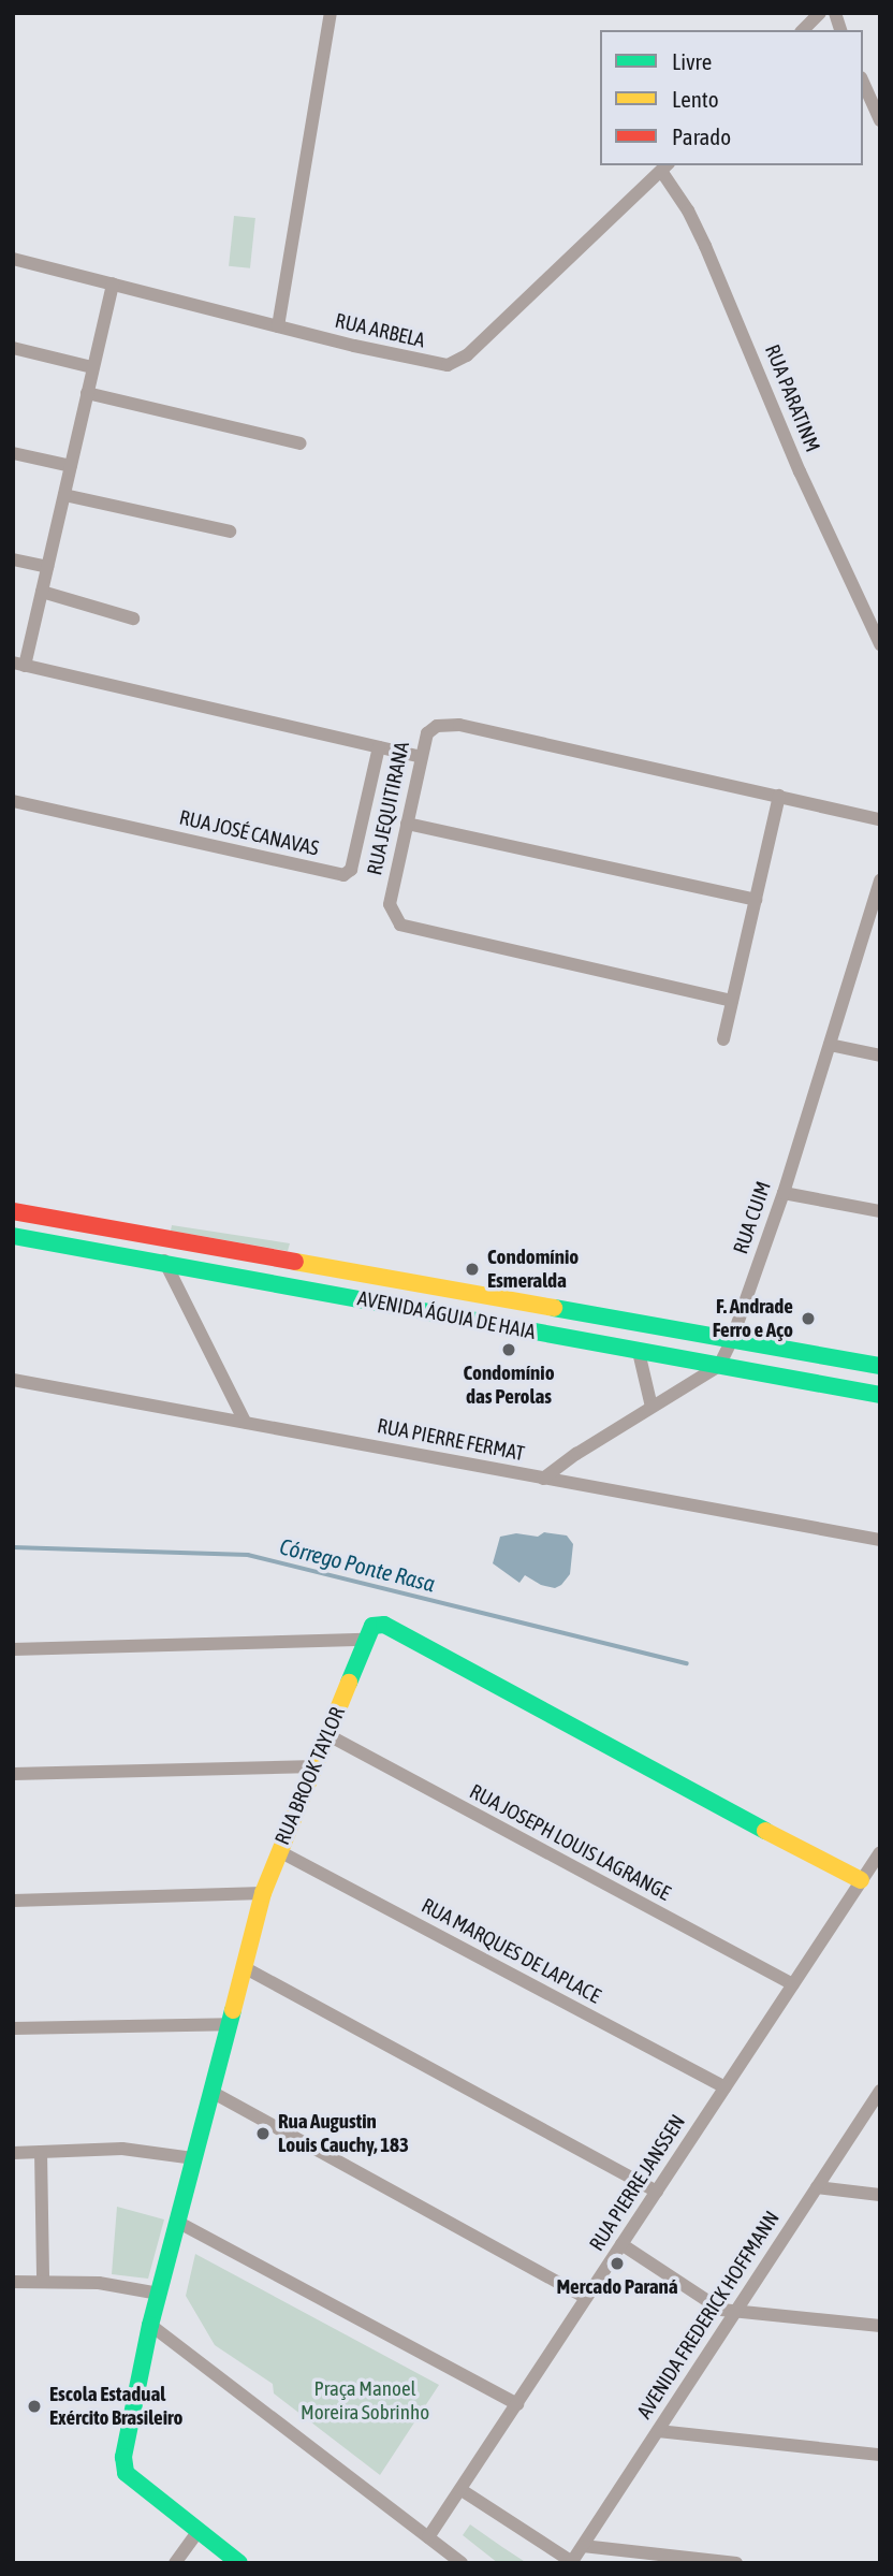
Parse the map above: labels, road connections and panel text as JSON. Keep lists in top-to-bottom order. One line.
{"streets":{"main road":["AVENIDA ÁGUIA DE HAIA","RUA BROOK TAYLOR"],"street":["RUA ARBELA","RUA PARATINM","RUA JEQUITIRANA","RUA JOSÉ CANAVAS","RUA CUIM","RUA PIERRE FERMAT","RUA JOSEPH LOUIS LAGRANGE","RUA MARQUES DE LAPLACE","RUA PIERRE JANSSEN","AVENIDA FREDERICK HOFFMANN"]},"crossings":[["RUA ARBELA","RUA PARATINM"],["RUA CUIM","AVENIDA ÁGUIA DE HAIA"],["RUA BROOK TAYLOR","RUA JOSEPH LOUIS LAGRANGE"],["RUA BROOK TAYLOR","RUA MARQUES DE LAPLACE"],["RUA JOSEPH LOUIS LAGRANGE","RUA PIERRE JANSSEN"],["RUA MARQUES DE LAPLACE","RUA PIERRE JANSSEN"]],"water":["Córrego Ponte Rasa"],"parks":["Praça Manoel Moreira Sobrinho"],"places":["Condomínio Esmeralda","F. Andrade Ferro e Aço","Condomínio das Perolas","Rua Augustin Louis Cauchy, 183","Mercado Paraná","Escola Estadual Exército Brasileiro"],"legend":["Livre","Lento","Parado"]}
